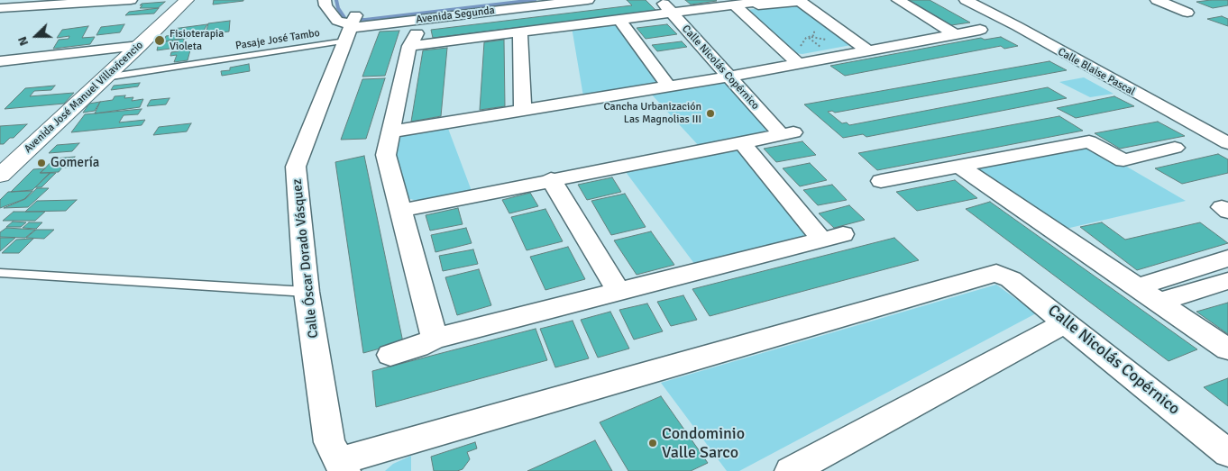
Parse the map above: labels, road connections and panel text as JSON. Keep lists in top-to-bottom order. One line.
{"streets":{"main road":["Avenida José Manuel Villavicencio"],"street":["Avenida Segunda","Calle Nicolás Copérnico","Calle Blaise Pascal","Calle Óscar Dorado Vásquez"],"lane":["Pasaje José Tambo"]},"crossings":[["Avenida Segunda","Pasaje José Tambo"],["Avenida Segunda","Calle Óscar Dorado Vásquez"],["Pasaje José Tambo","Avenida José Manuel Villavicencio"],["Pasaje José Tambo","Calle Óscar Dorado Vásquez"],["Calle Nicolás Copérnico","Calle Óscar Dorado Vásquez"]],"places":["Fisioterapia Violeta","Cancha Urbanización Las Magnolias III","Gomería","Condominio Valle Sarco"],"north":"left"}
